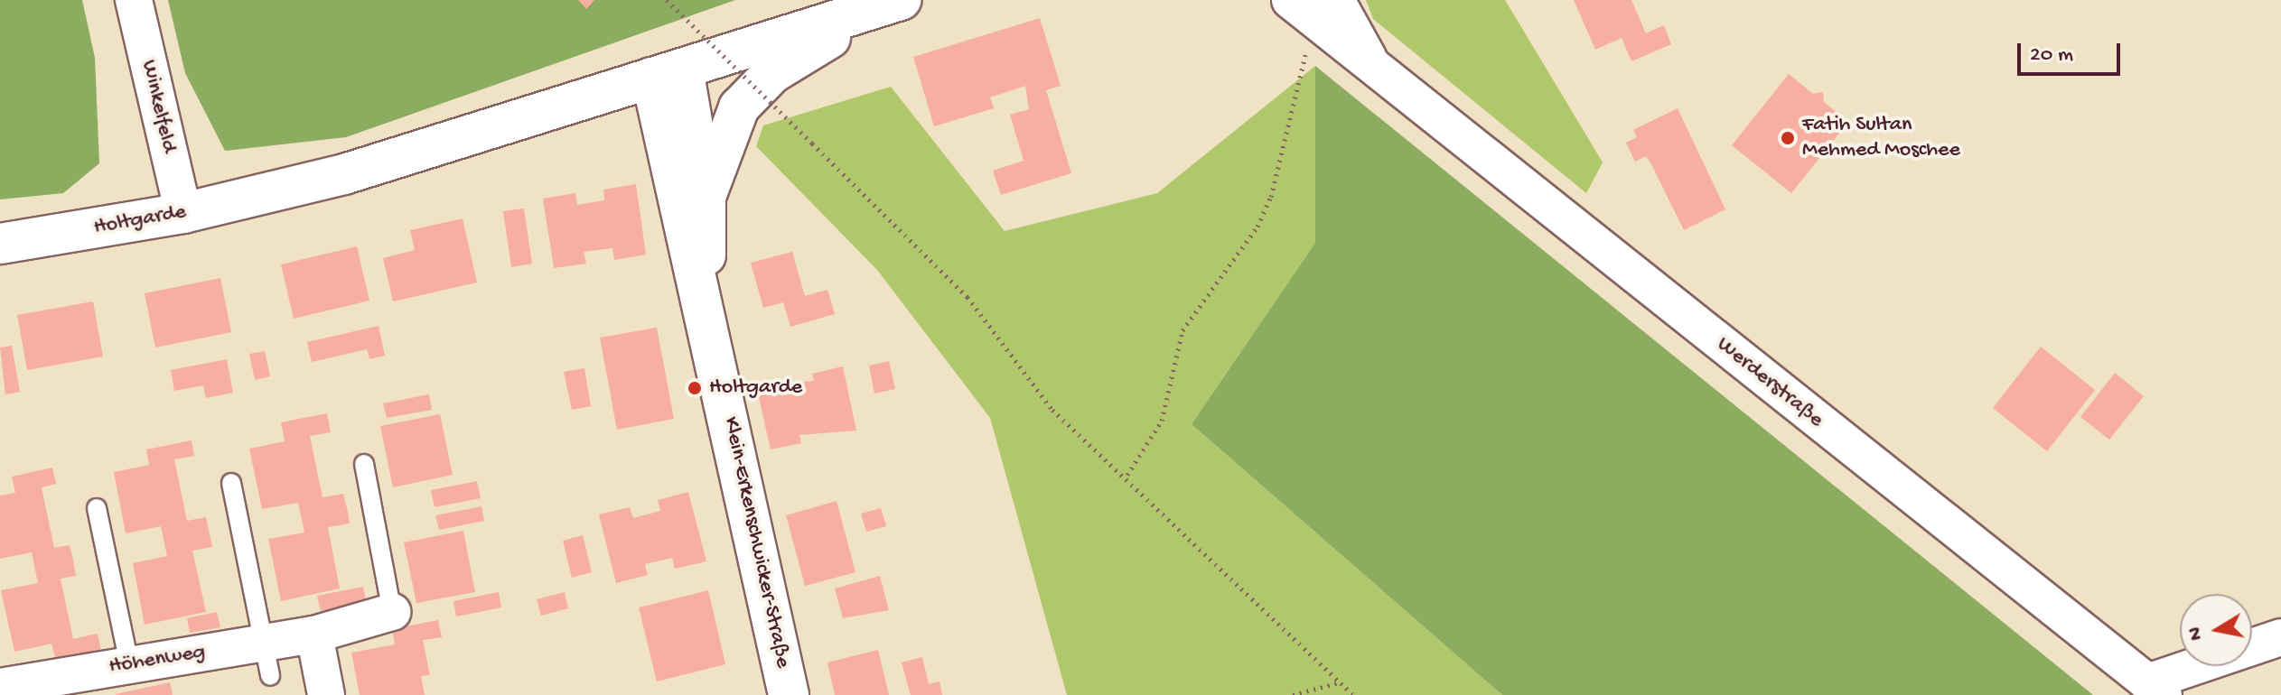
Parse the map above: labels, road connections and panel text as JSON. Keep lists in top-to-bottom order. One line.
{"streets":{"street":["Winkelfeld","Holtgarde","Werderstraße","Klein-Erkenschwicker-Straße","Höhenweg"]},"crossings":[["Winkelfeld","Holtgarde"],["Holtgarde","Klein-Erkenschwicker-Straße"]],"places":["Fatih Sultan Mehmed Moschee","Holtgarde"],"scale_bar":"20 m","north":"left"}
